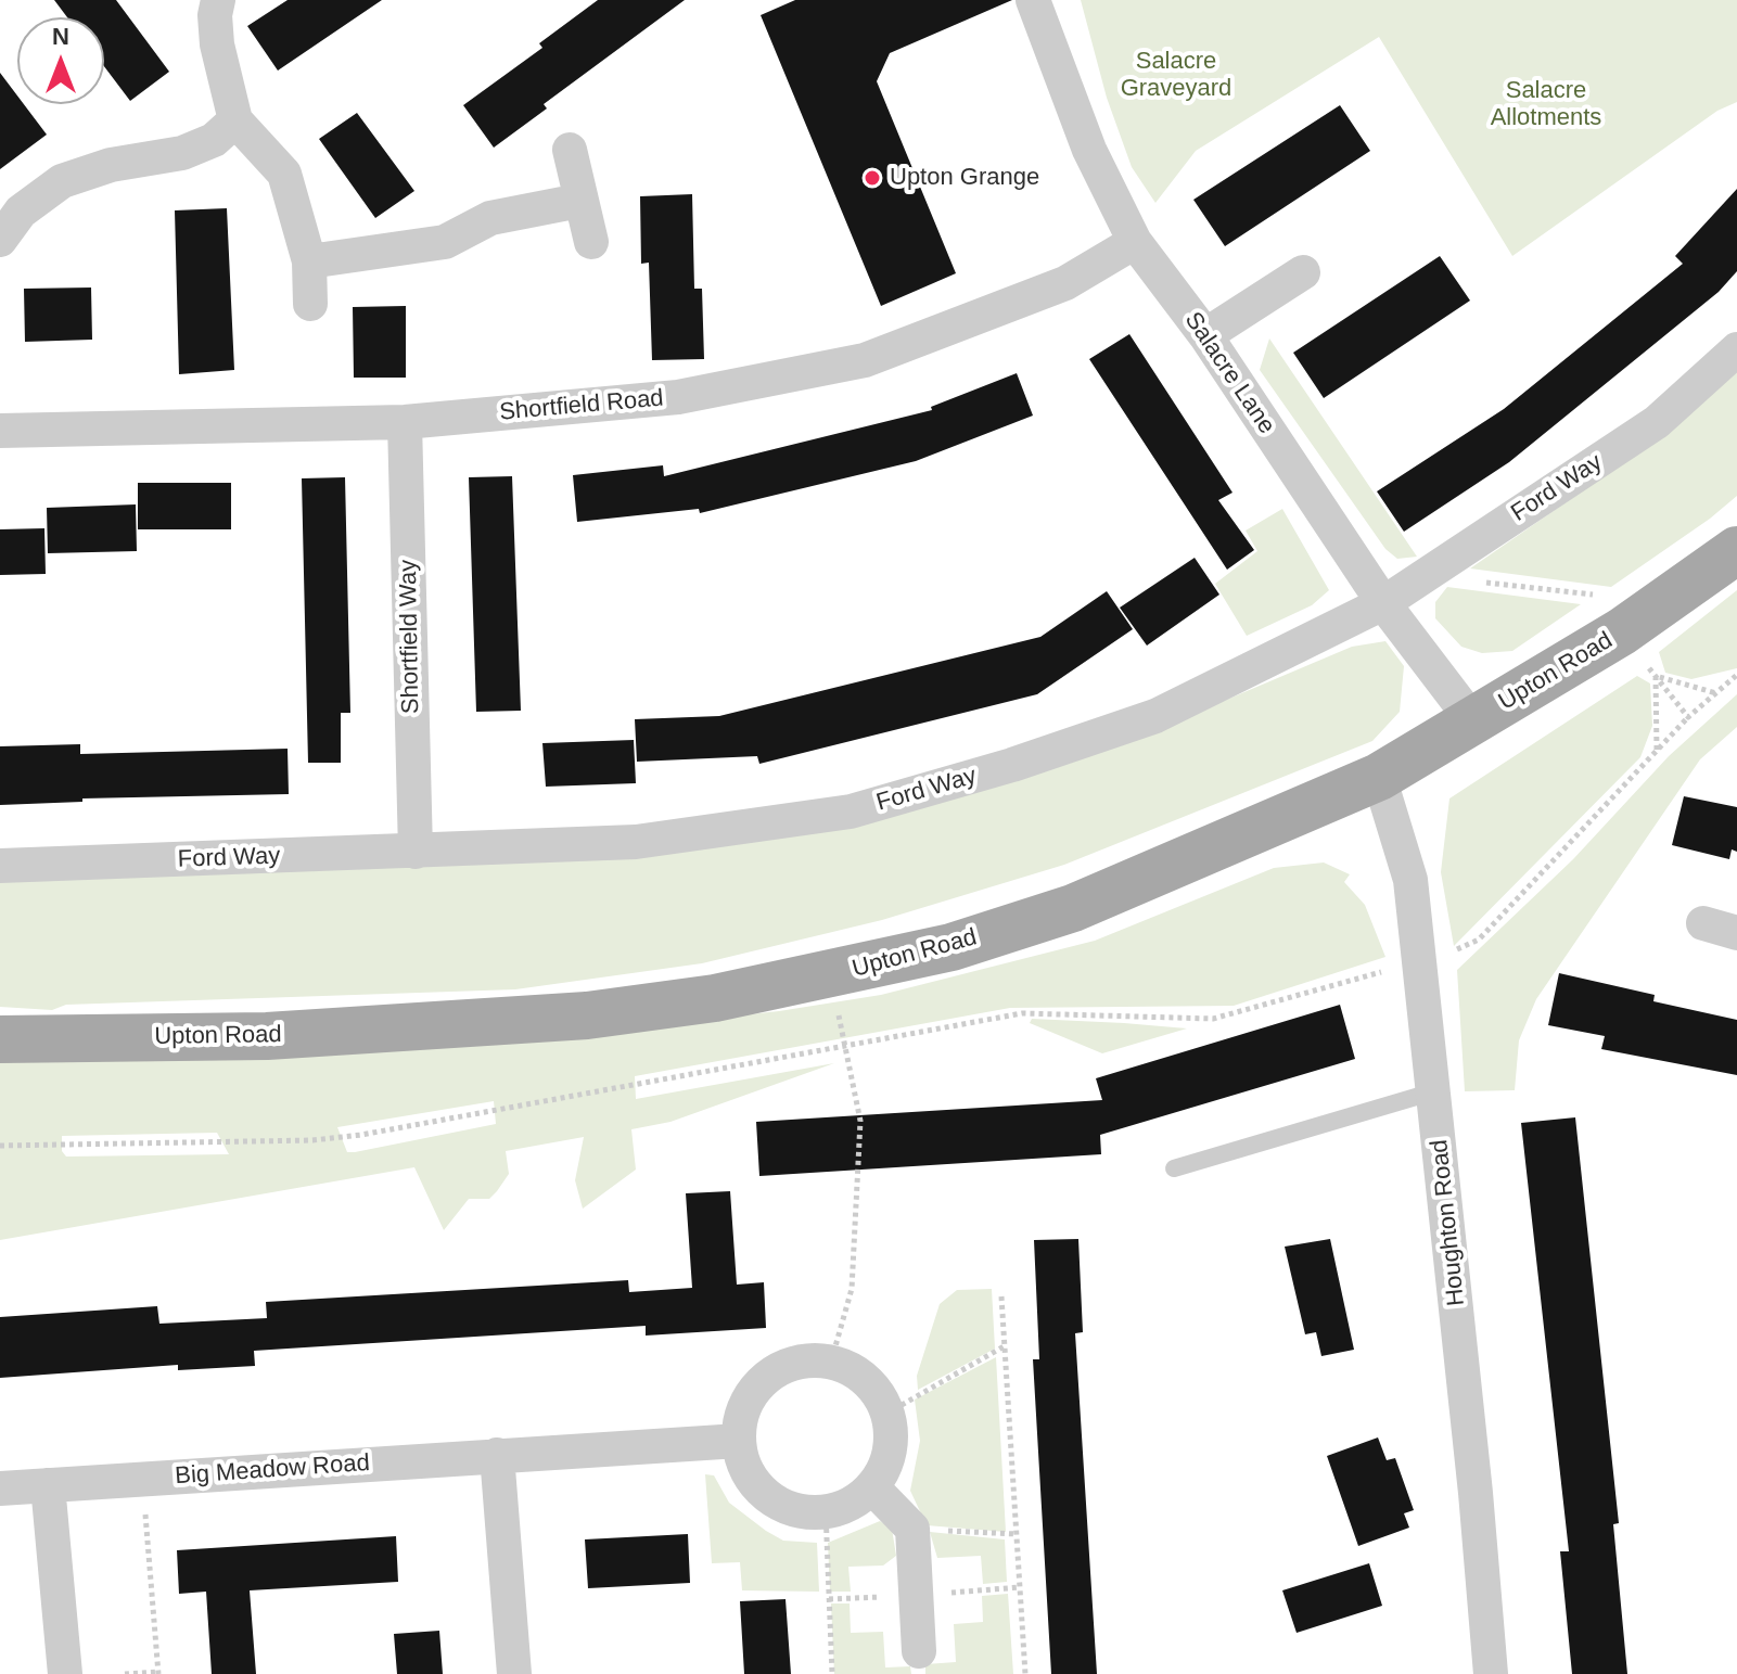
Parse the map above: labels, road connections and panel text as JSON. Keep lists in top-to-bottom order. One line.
{"streets":{"main road":["Upton Road"],"street":["Salacre Lane","Shortfield Road","Ford Way","Shortfield Way","Houghton Road","Big Meadow Road"]},"crossings":[["Salacre Lane","Shortfield Road"],["Salacre Lane","Ford Way"],["Salacre Lane","Upton Road"],["Shortfield Road","Shortfield Way"],["Ford Way","Shortfield Way"],["Upton Road","Houghton Road"]],"parks":["Salacre Graveyard","Salacre Allotments"],"places":["Upton Grange"],"north":"top"}
